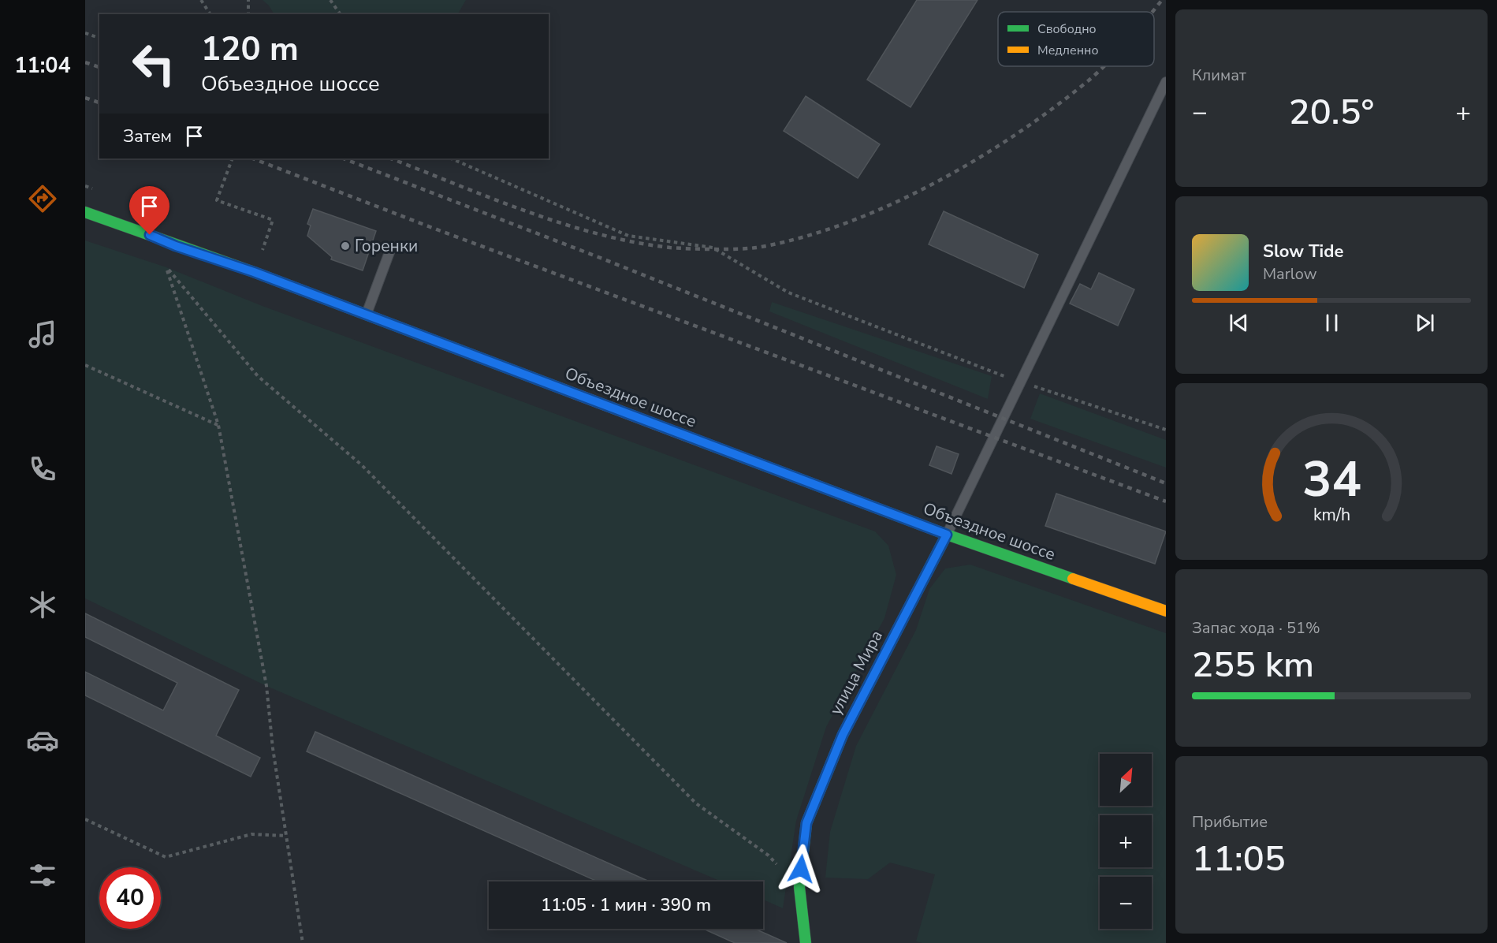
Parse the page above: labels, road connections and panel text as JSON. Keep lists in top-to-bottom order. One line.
{"streets":{"main road":["Объездное шоссе","улица Мира"]},"crossings":[["Объездное шоссе","улица Мира"]],"places":["Горенки"],"legend":["Свободно","Медленно"],"north":"top right","page":{"tabs":"11:04","tile":["Климат",["Запас хода · 51%","255 km"],["Прибытие","11:05"]],"turn":["120 m","Объездное шоссе"],"heat":["−","20.5°","+"],"then":"Затем","song":["Slow Tide","Marlow"],"map_buttons":["+","−"],"limit":"40","trip":"11:05 · 1 мин · 390 m","gauge":["34","km/h"]}}
